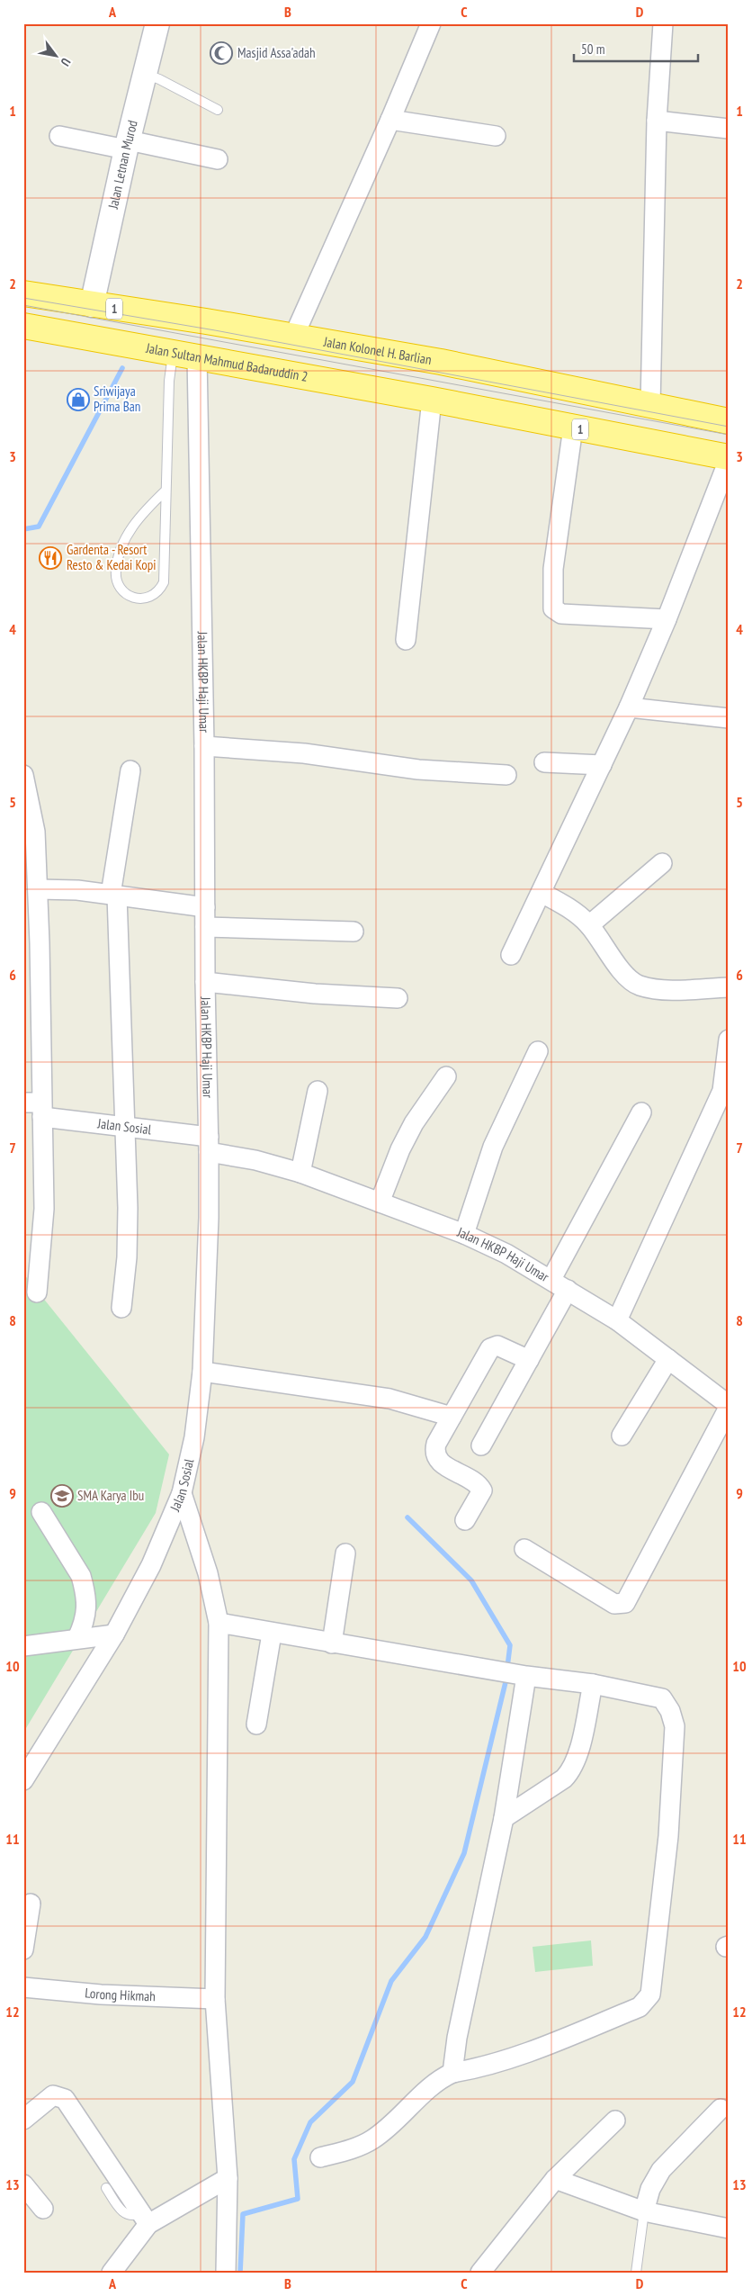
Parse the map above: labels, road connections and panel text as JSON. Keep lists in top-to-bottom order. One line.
{"streets":{"highway":["1","Jalan Kolonel H. Barlian","Jalan Sultan Mahmud Badaruddin 2"],"street":["Jalan Letnan Murod","Jalan HKBP Haji Umar","Jalan Sosial","Lorong Hikmah"]},"crossings":[["Jalan Letnan Murod","Jalan Kolonel H. Barlian"],["1","Jalan Sultan Mahmud Badaruddin 2"],["Jalan Sultan Mahmud Badaruddin 2","Jalan HKBP Haji Umar"],["Jalan HKBP Haji Umar","Jalan Sosial"]],"places":{"mosque":["Masjid Assa'adah"],"shop":["Sriwijaya Prima Ban"],"restaurant":["Gardenta - Resort Resto & Kedai Kopi"],"school or university":["SMA Karya Ibu"]},"scale_bar":"50 m","north":"bottom right","grid":{"columns":["A","B","C","D"],"rows":["1","2","3","4","5","6","7","8","9","10","11","12","13"]}}
